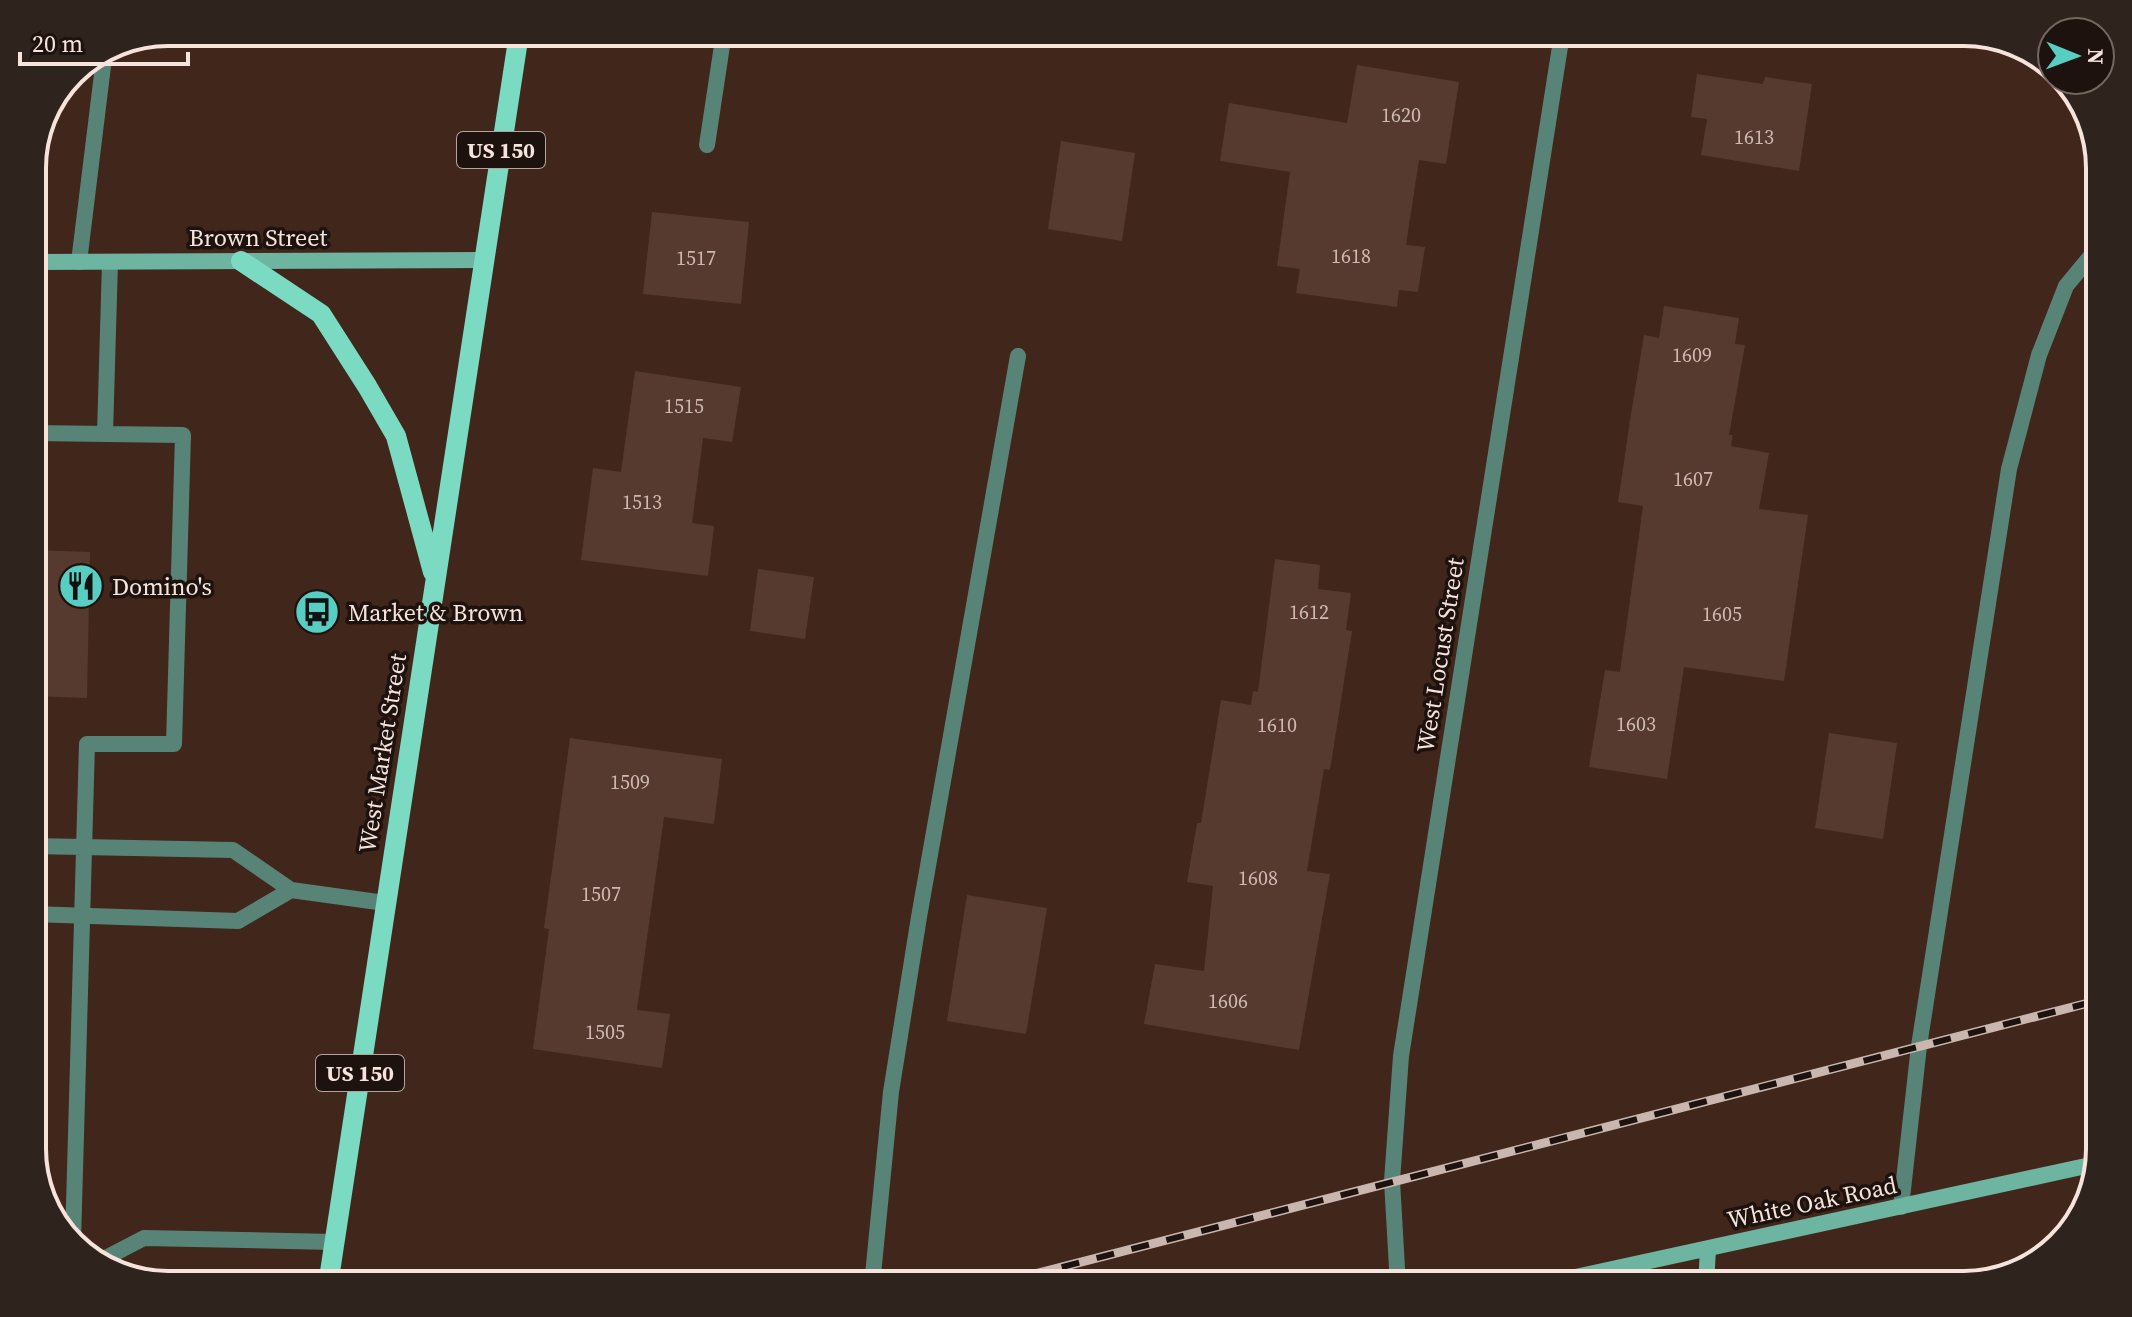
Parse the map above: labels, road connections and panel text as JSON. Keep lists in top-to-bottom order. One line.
{"streets":{"main road":["US 150","West Market Street"],"street":["Brown Street","West Locust Street","White Oak Road"]},"crossings":[["Brown Street","West Market Street"]],"places":{"restaurant":["Domino's"],"bus stop":["Market & Brown"]},"house_numbers":["1620","1613","1618","1517","1609","1515","1607","1513","1612","1605","1603","1610","1509","1608","1507","1606","1505"],"scale_bar":"20 m","north":"right"}
